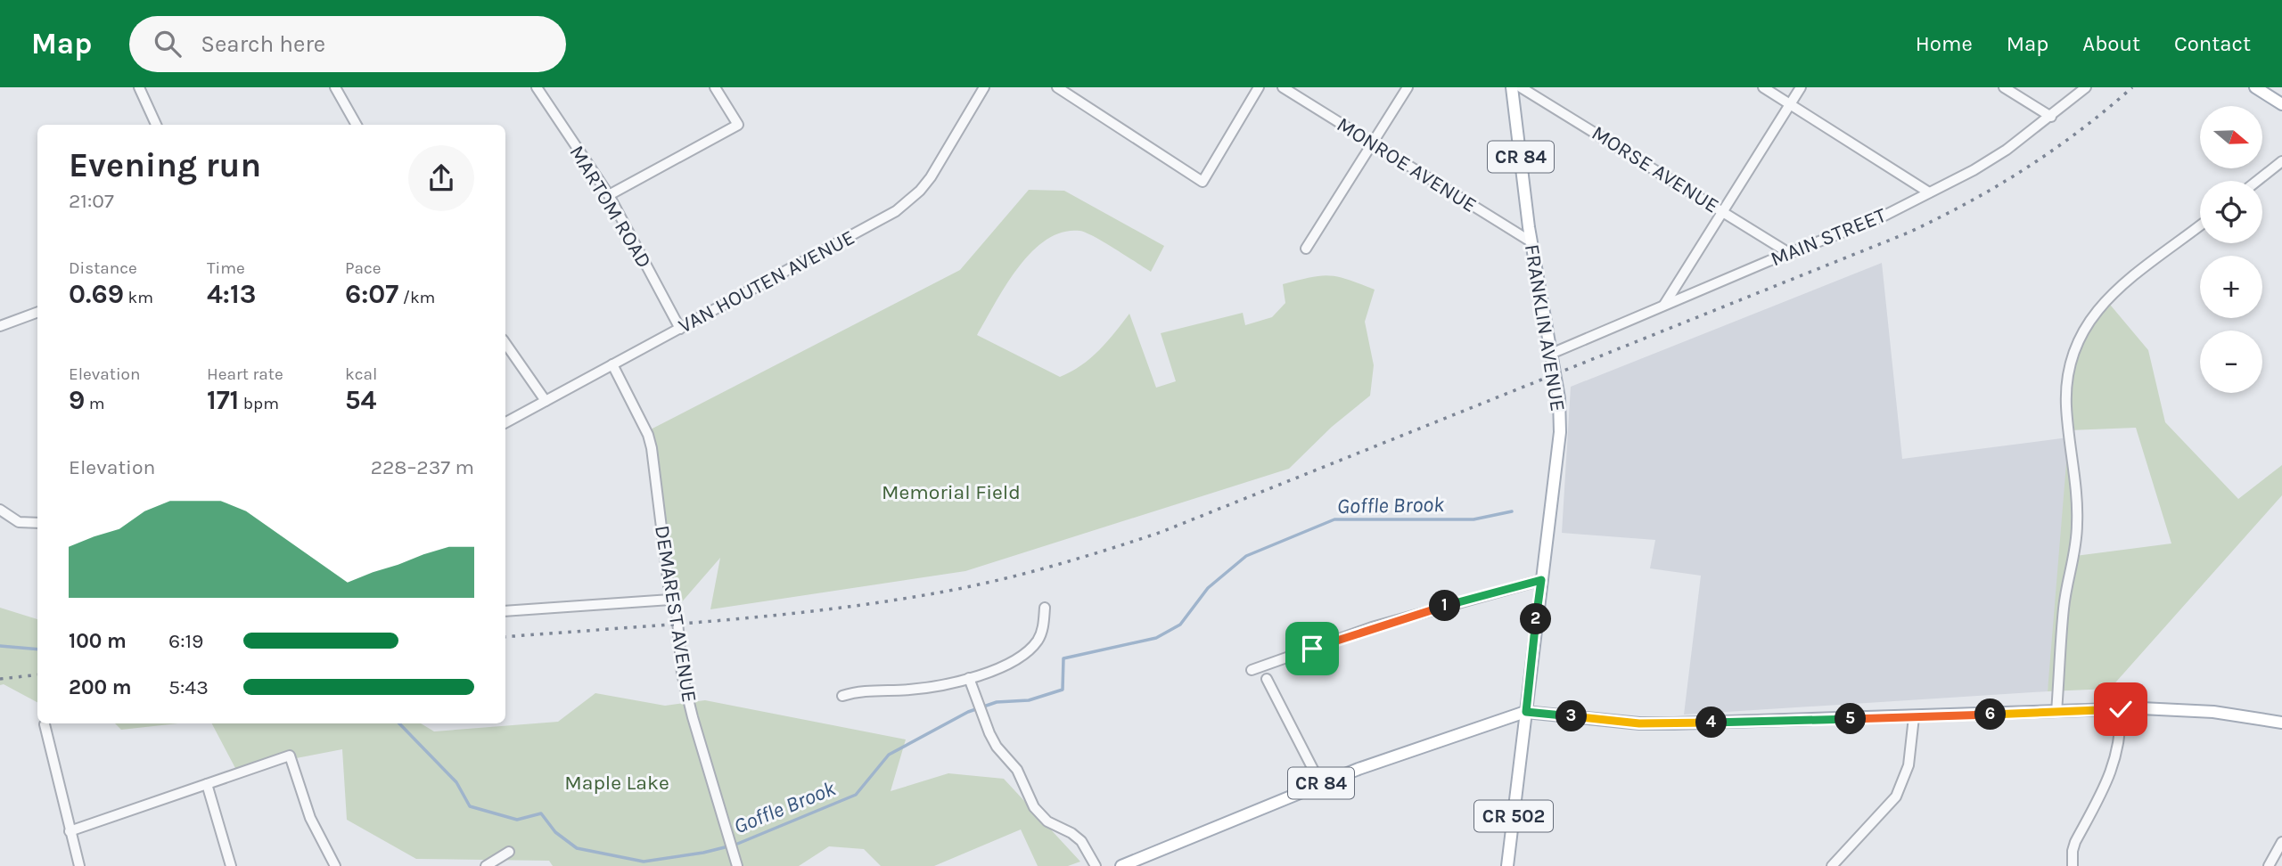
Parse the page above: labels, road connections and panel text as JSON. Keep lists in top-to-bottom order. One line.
{"streets":{"main road":["CR 84","FRANKLIN AVENUE","CR 502"],"street":["MONROE AVENUE","MORSE AVENUE","MARTOM ROAD","MAIN STREET","VAN HOUTEN AVENUE","DEMAREST AVENUE"]},"crossings":[["CR 84","FRANKLIN AVENUE"],["MONROE AVENUE","FRANKLIN AVENUE"],["MORSE AVENUE","MAIN STREET"],["MARTOM ROAD","VAN HOUTEN AVENUE"],["MAIN STREET","FRANKLIN AVENUE"],["VAN HOUTEN AVENUE","DEMAREST AVENUE"]],"water":["Goffle Brook"],"parks":["Memorial Field","Maple Lake"],"north":"right","page":{"header":"Map","search":"Search here","nav":["Home","Map","About","Contact"],"map_buttons":["+","−"],"heading":["Evening run","21:07"],"stats":[["Distance","0.69 km"],["Time","4:13"],["Pace","6:07 /km"],["Elevation","9 m"],["Heart rate","171 bpm"],["kcal","54"]],"chart":["Elevation","228–237 m"],"pins":["1","2","6","3","5","4"],"list":[{"name":"100 m","note":"6:19"},{"name":"200 m","note":"5:43"}]}}
